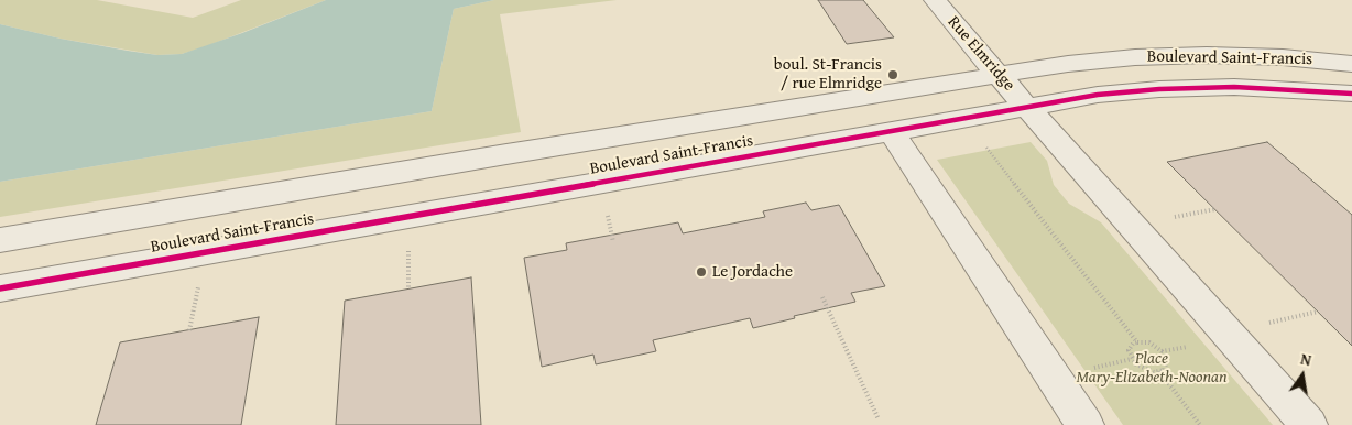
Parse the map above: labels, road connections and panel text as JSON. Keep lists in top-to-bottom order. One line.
{"streets":{"street":["Rue Elmridge","Boulevard Saint-Francis"]},"crossings":[["Rue Elmridge","Boulevard Saint-Francis"]],"parks":["Place Mary-Elizabeth-Noonan"],"places":["boul. St-Francis / rue Elmridge","Le Jordache"],"north":"top"}
